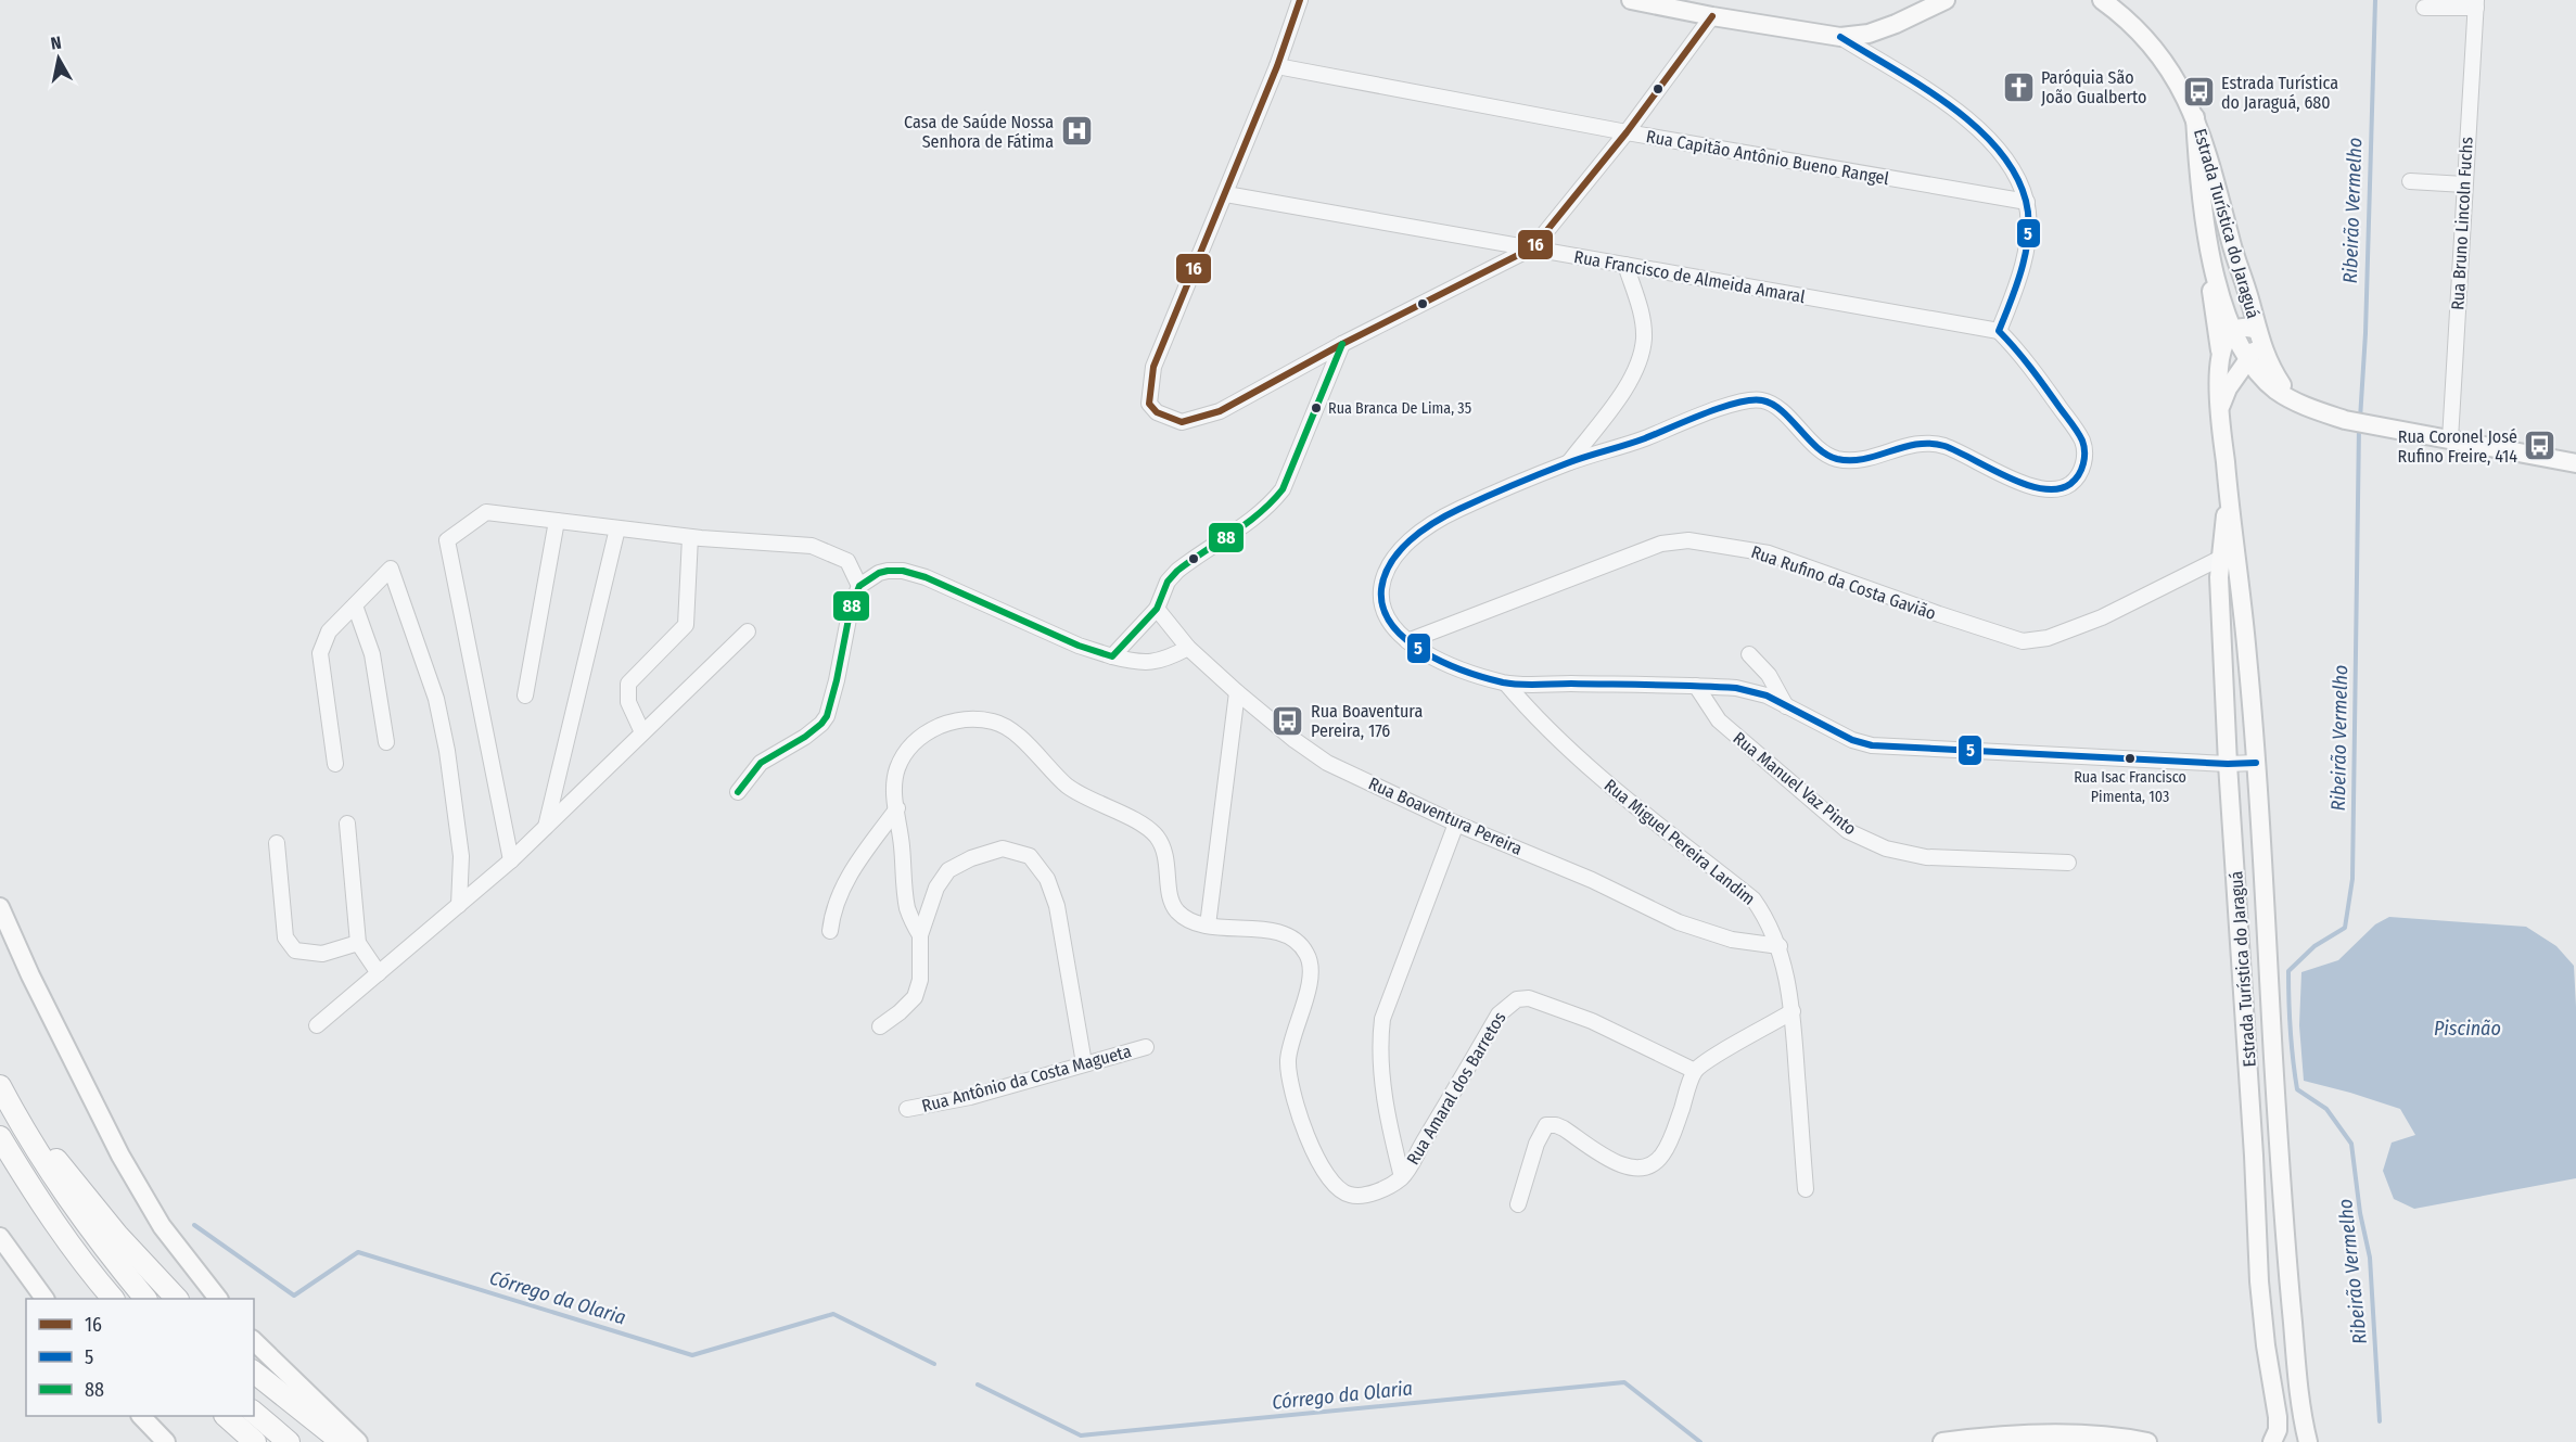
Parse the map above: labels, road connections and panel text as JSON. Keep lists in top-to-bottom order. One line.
{"streets":{"main road":["Estrada Turística do Jaraguá"],"street":["Rua Capitão Antônio Bueno Rangel","Rua Bruno Lincoln Fuchs","Rua Francisco de Almeida Amaral","Rua Rufino da Costa Gavião","Rua Manuel Vaz Pinto","Rua Boaventura Pereira","Rua Miguel Pereira Landim","Rua Antônio da Costa Magueta","Rua Amaral dos Barretos"]},"crossings":[["Estrada Turística do Jaraguá","Rua Rufino da Costa Gavião"],["Rua Boaventura Pereira","Rua Miguel Pereira Landim"]],"water":["Ribeirão Vermelho","Piscinão","Córrego da Olaria"],"places":{"church":["Paróquia São João Gualberto"],"bus stop":["Estrada Turística do Jaraguá, 680","Rua Coronel José Rufino Freire, 414","Rua Boaventura Pereira, 176"],"hospital":["Casa de Saúde Nossa Senhora de Fátima"],"other":["Rua Branca De Lima, 35","Rua Isac Francisco Pimenta, 103"]},"lines":["transit line 16","transit line 5","transit line 88"],"legend":["16","5","88"],"north":"top"}
